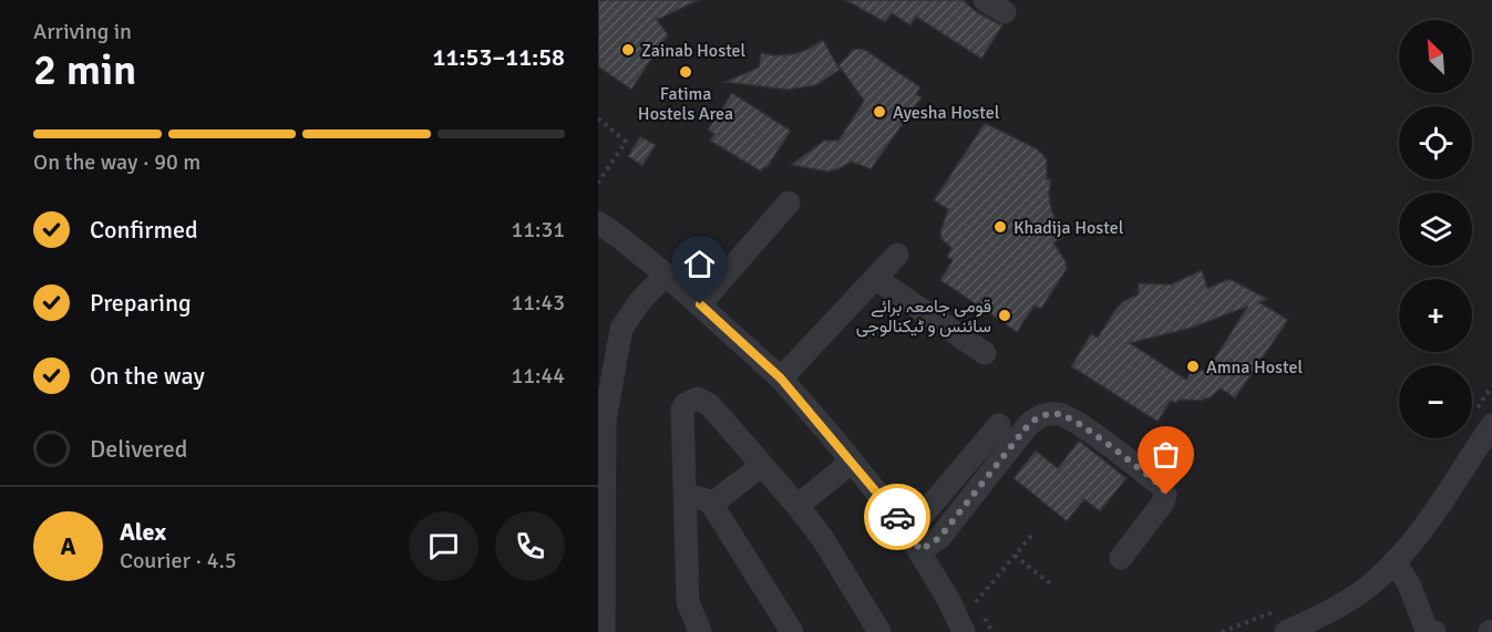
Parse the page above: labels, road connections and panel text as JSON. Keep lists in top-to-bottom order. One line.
{"places":["Zainab Hostel","Fatima Hostels Area","Ayesha Hostel","Khadija Hostel","قومی جامعہ برائے سائنس و ٹیکنالوجی","Amna Hostel"],"north":"top left","page":{"heading":["2 min","Arriving in","11:53–11:58"],"panel":["Alex","Courier · 4.5"],"map_buttons":["+","−"],"bar":"On the way · 90 m","list":[["Confirmed","11:31"],["Preparing","11:43"],["On the way","11:44"],"Delivered"],"round":"A"}}
